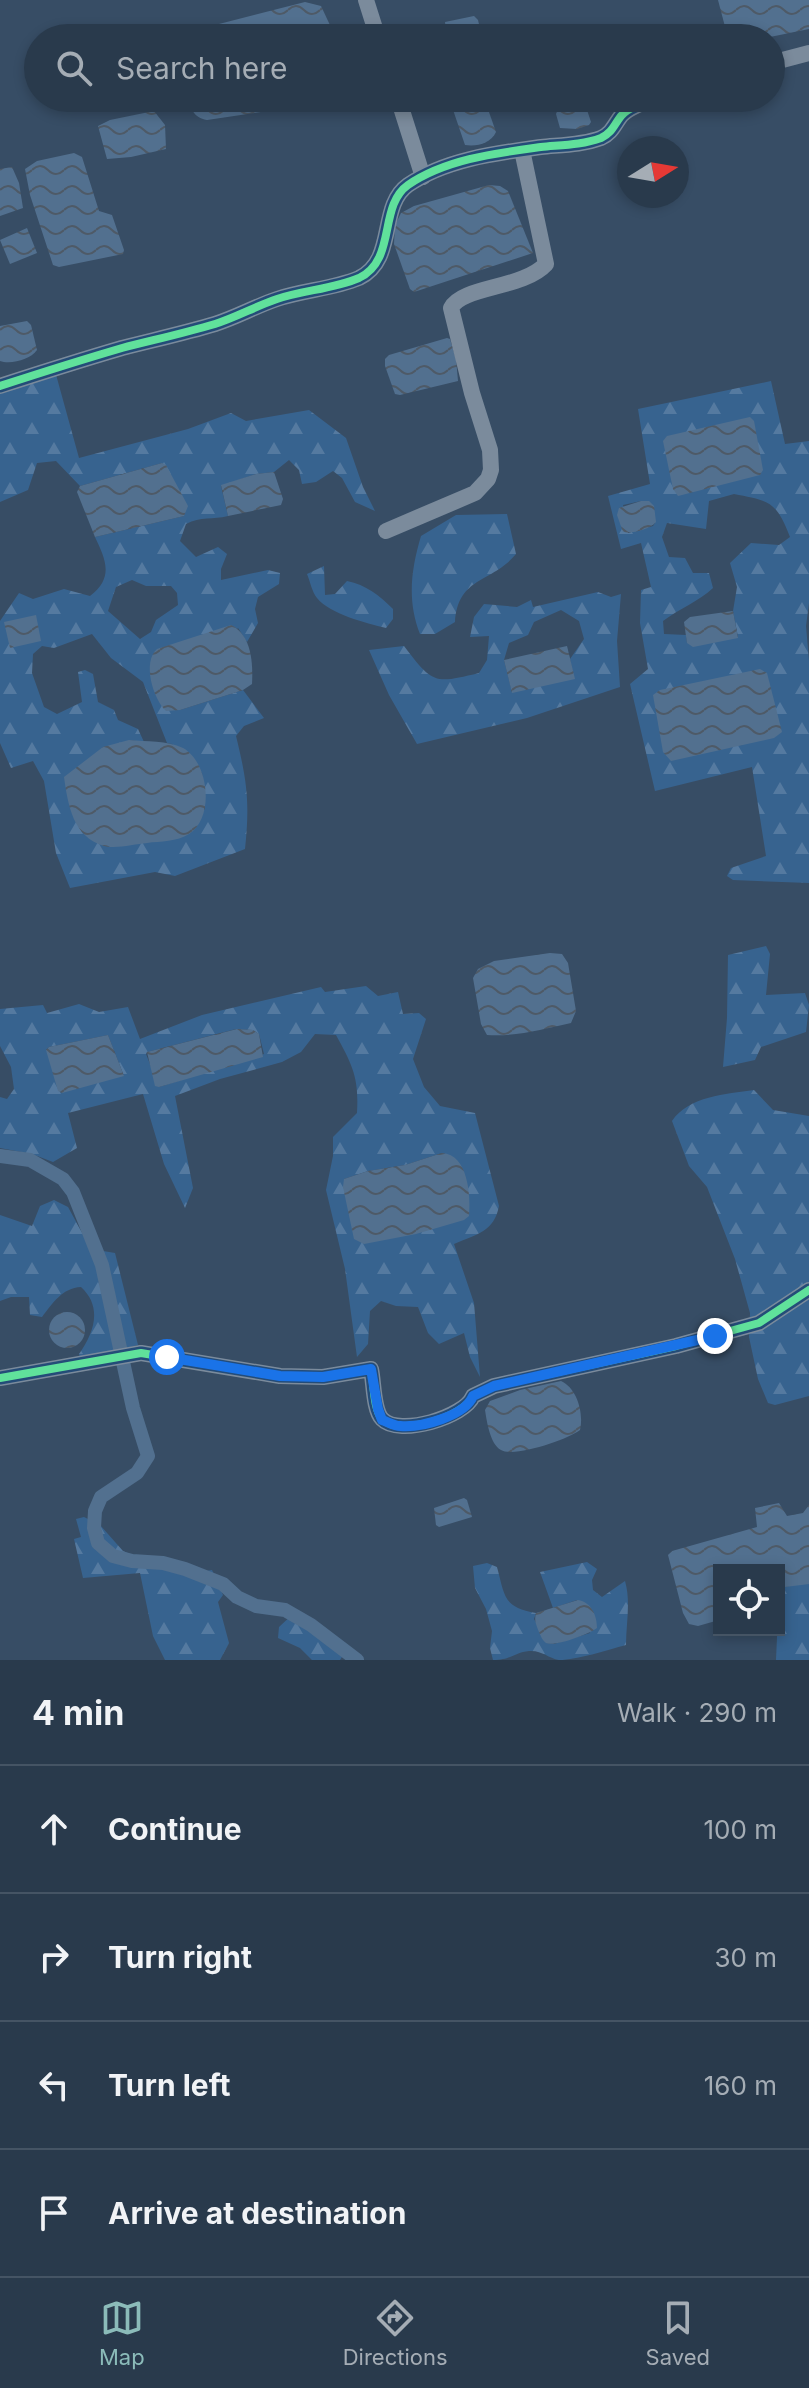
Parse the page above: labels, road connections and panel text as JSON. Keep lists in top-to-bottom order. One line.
{"north":"right","page":{"search":"Search here","heading":["4 min","Walk · 290 m"],"list":[["Continue","100 m"],["Turn right","30 m"],["Turn left","160 m"],"Arrive at destination"],"nav":["Map","Directions","Saved"]}}
